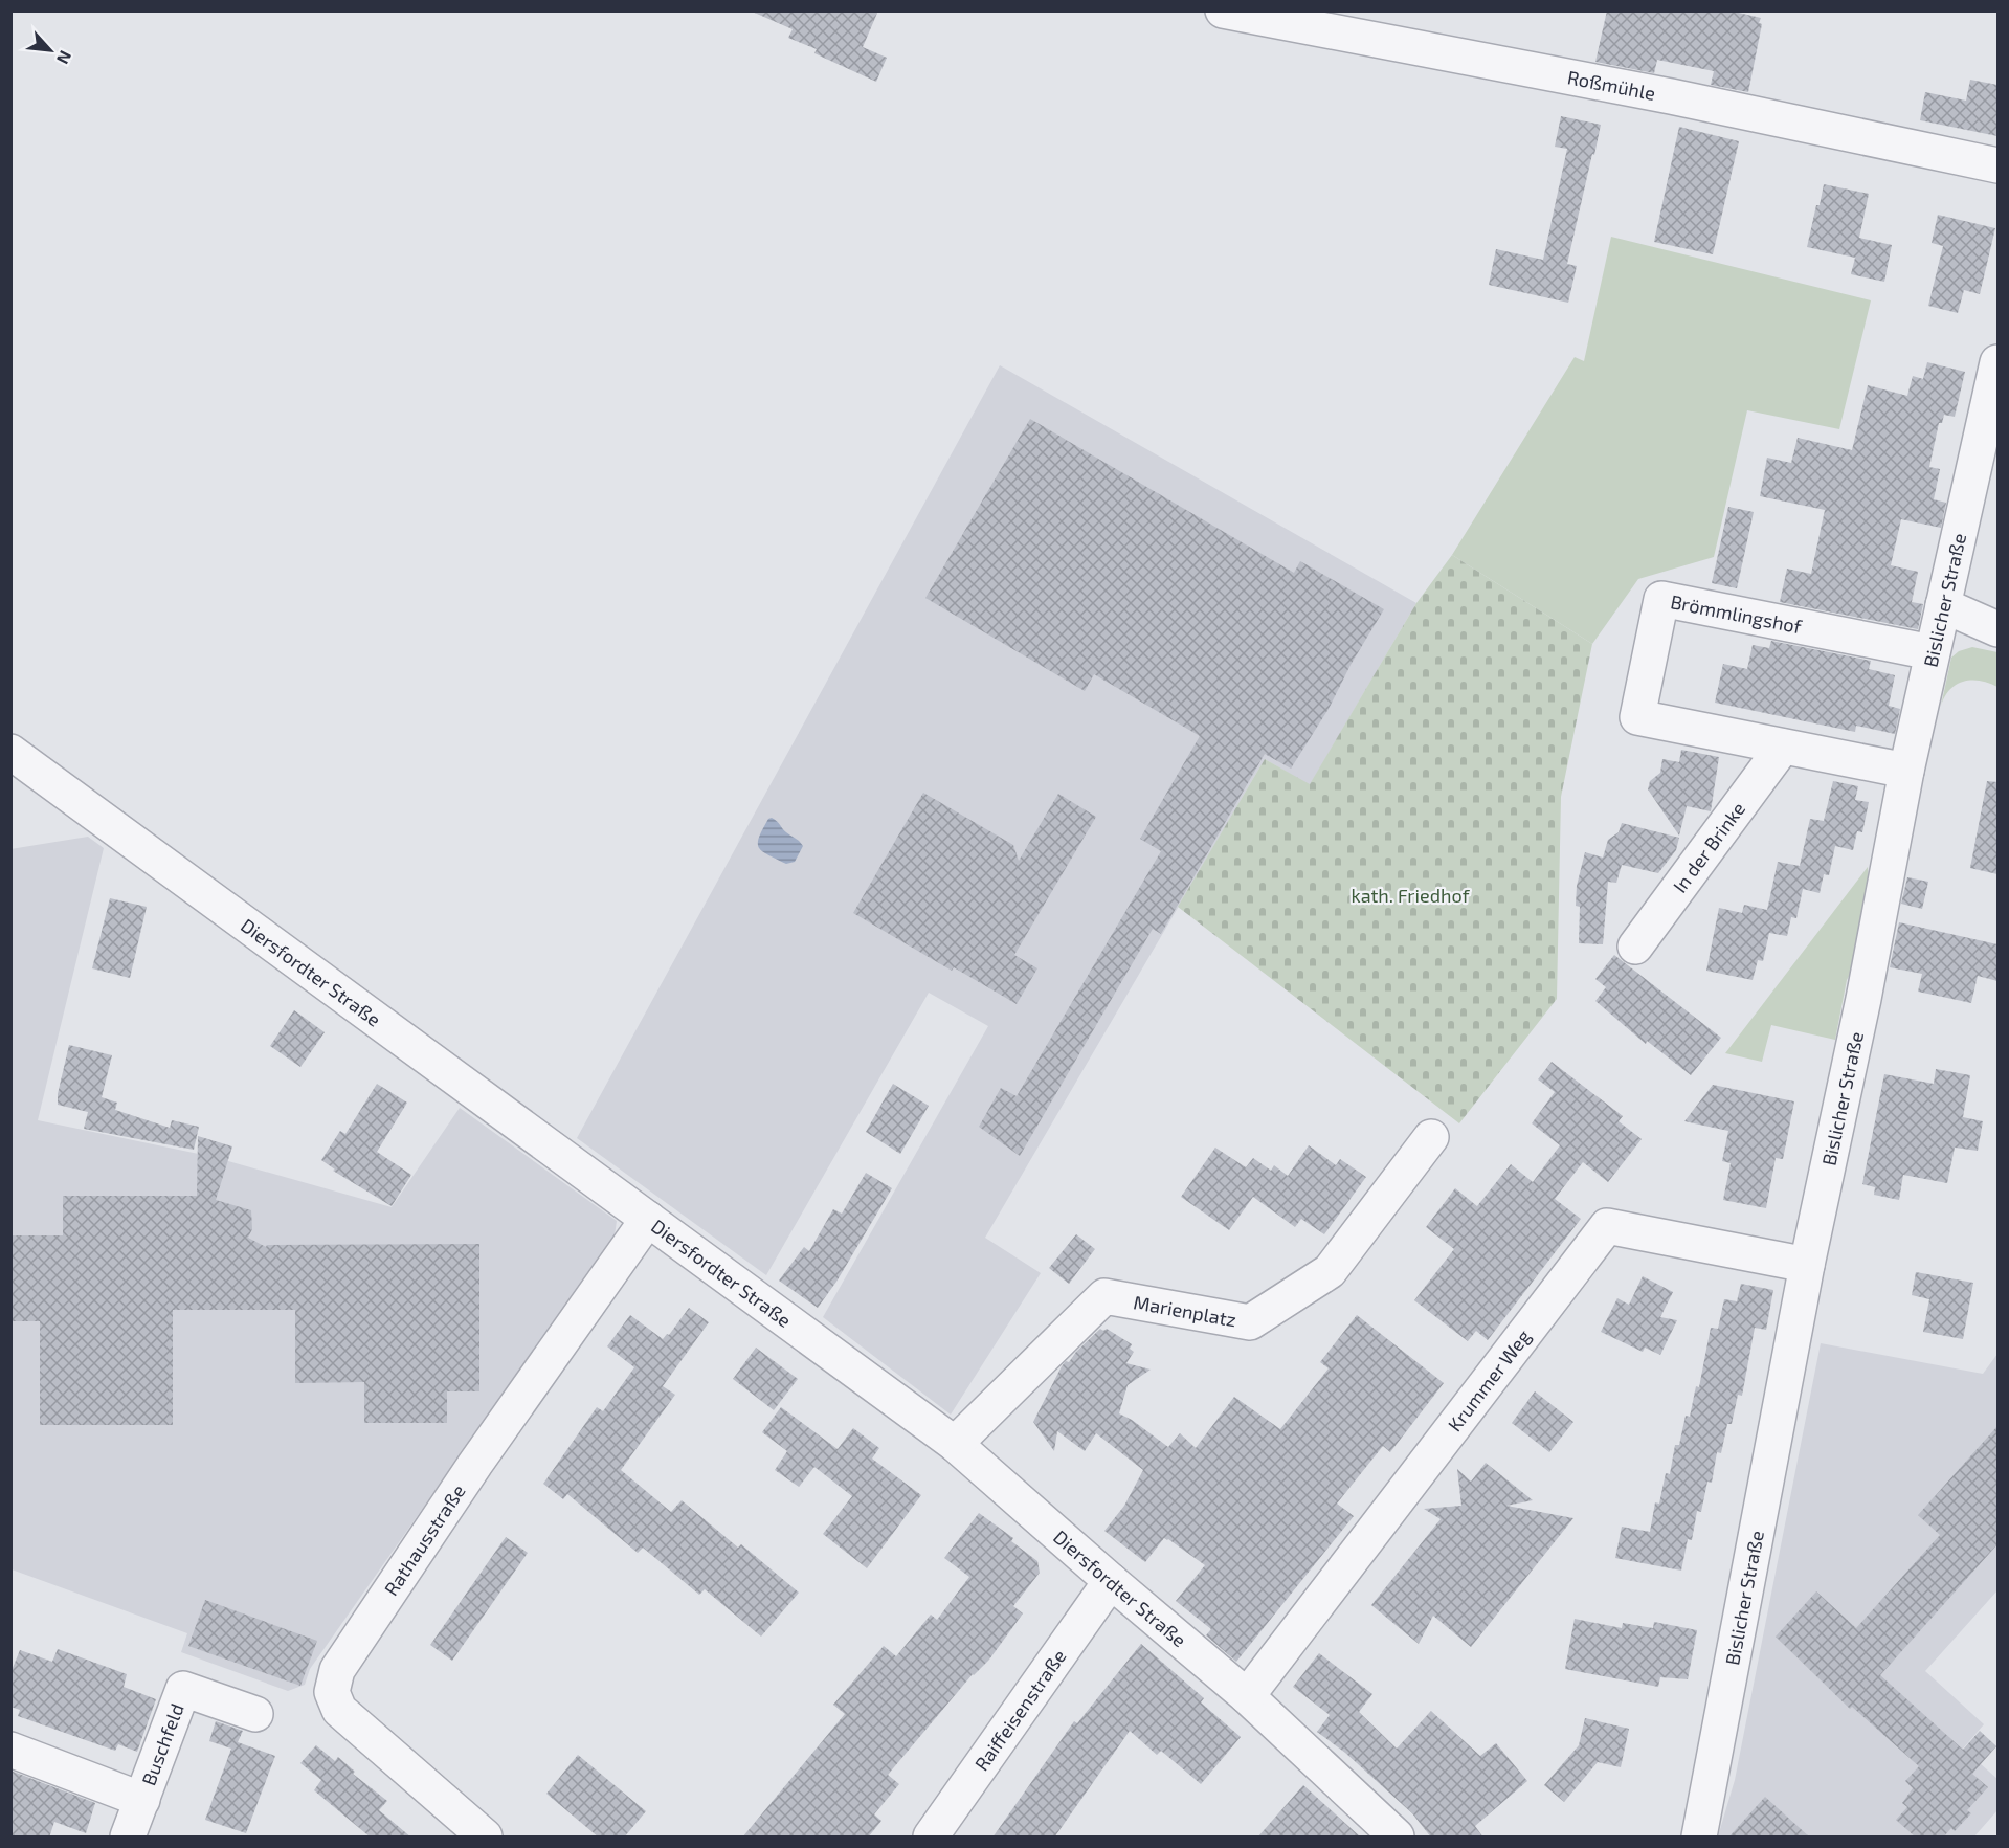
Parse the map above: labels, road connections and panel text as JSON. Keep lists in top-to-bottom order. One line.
{"streets":{"street":["Roßmühle","Bislicher Straße","Brömmlingshof","In der Brinke","Diersfordter Straße","Marienplatz","Krummer Weg","Rathausstraße","Raiffeisenstraße","Buschfeld"]},"crossings":[["Bislicher Straße","Brömmlingshof"],["Bislicher Straße","Krummer Weg"],["Brömmlingshof","In der Brinke"],["Diersfordter Straße","Marienplatz"],["Diersfordter Straße","Krummer Weg"],["Diersfordter Straße","Rathausstraße"],["Diersfordter Straße","Raiffeisenstraße"]],"parks":["kath. Friedhof"],"north":"bottom right"}
